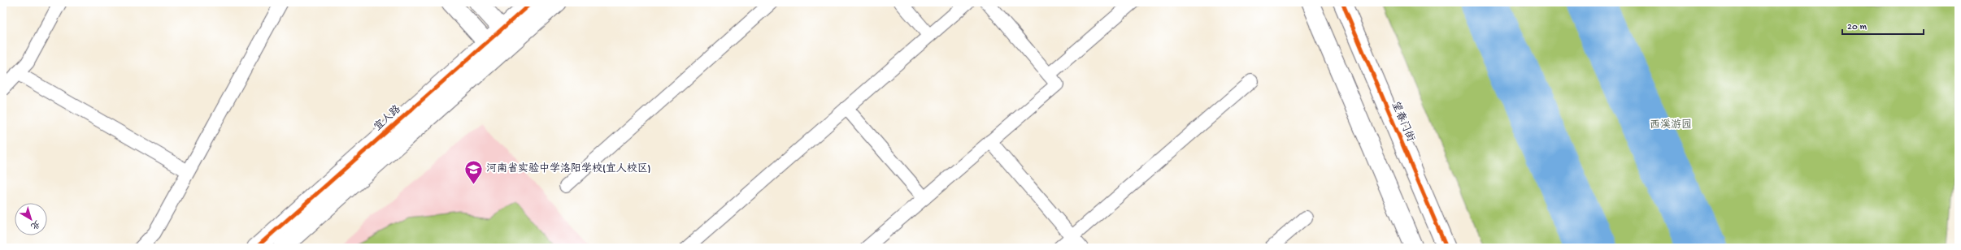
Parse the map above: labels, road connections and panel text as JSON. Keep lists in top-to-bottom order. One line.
{"streets":{"street":["宜人路","望春门街"]},"parks":["西溪游园"],"places":{"school or university":["河南省实验中学洛阳学校(宜人校区)"]},"scale_bar":"20 m","north":"bottom right"}
